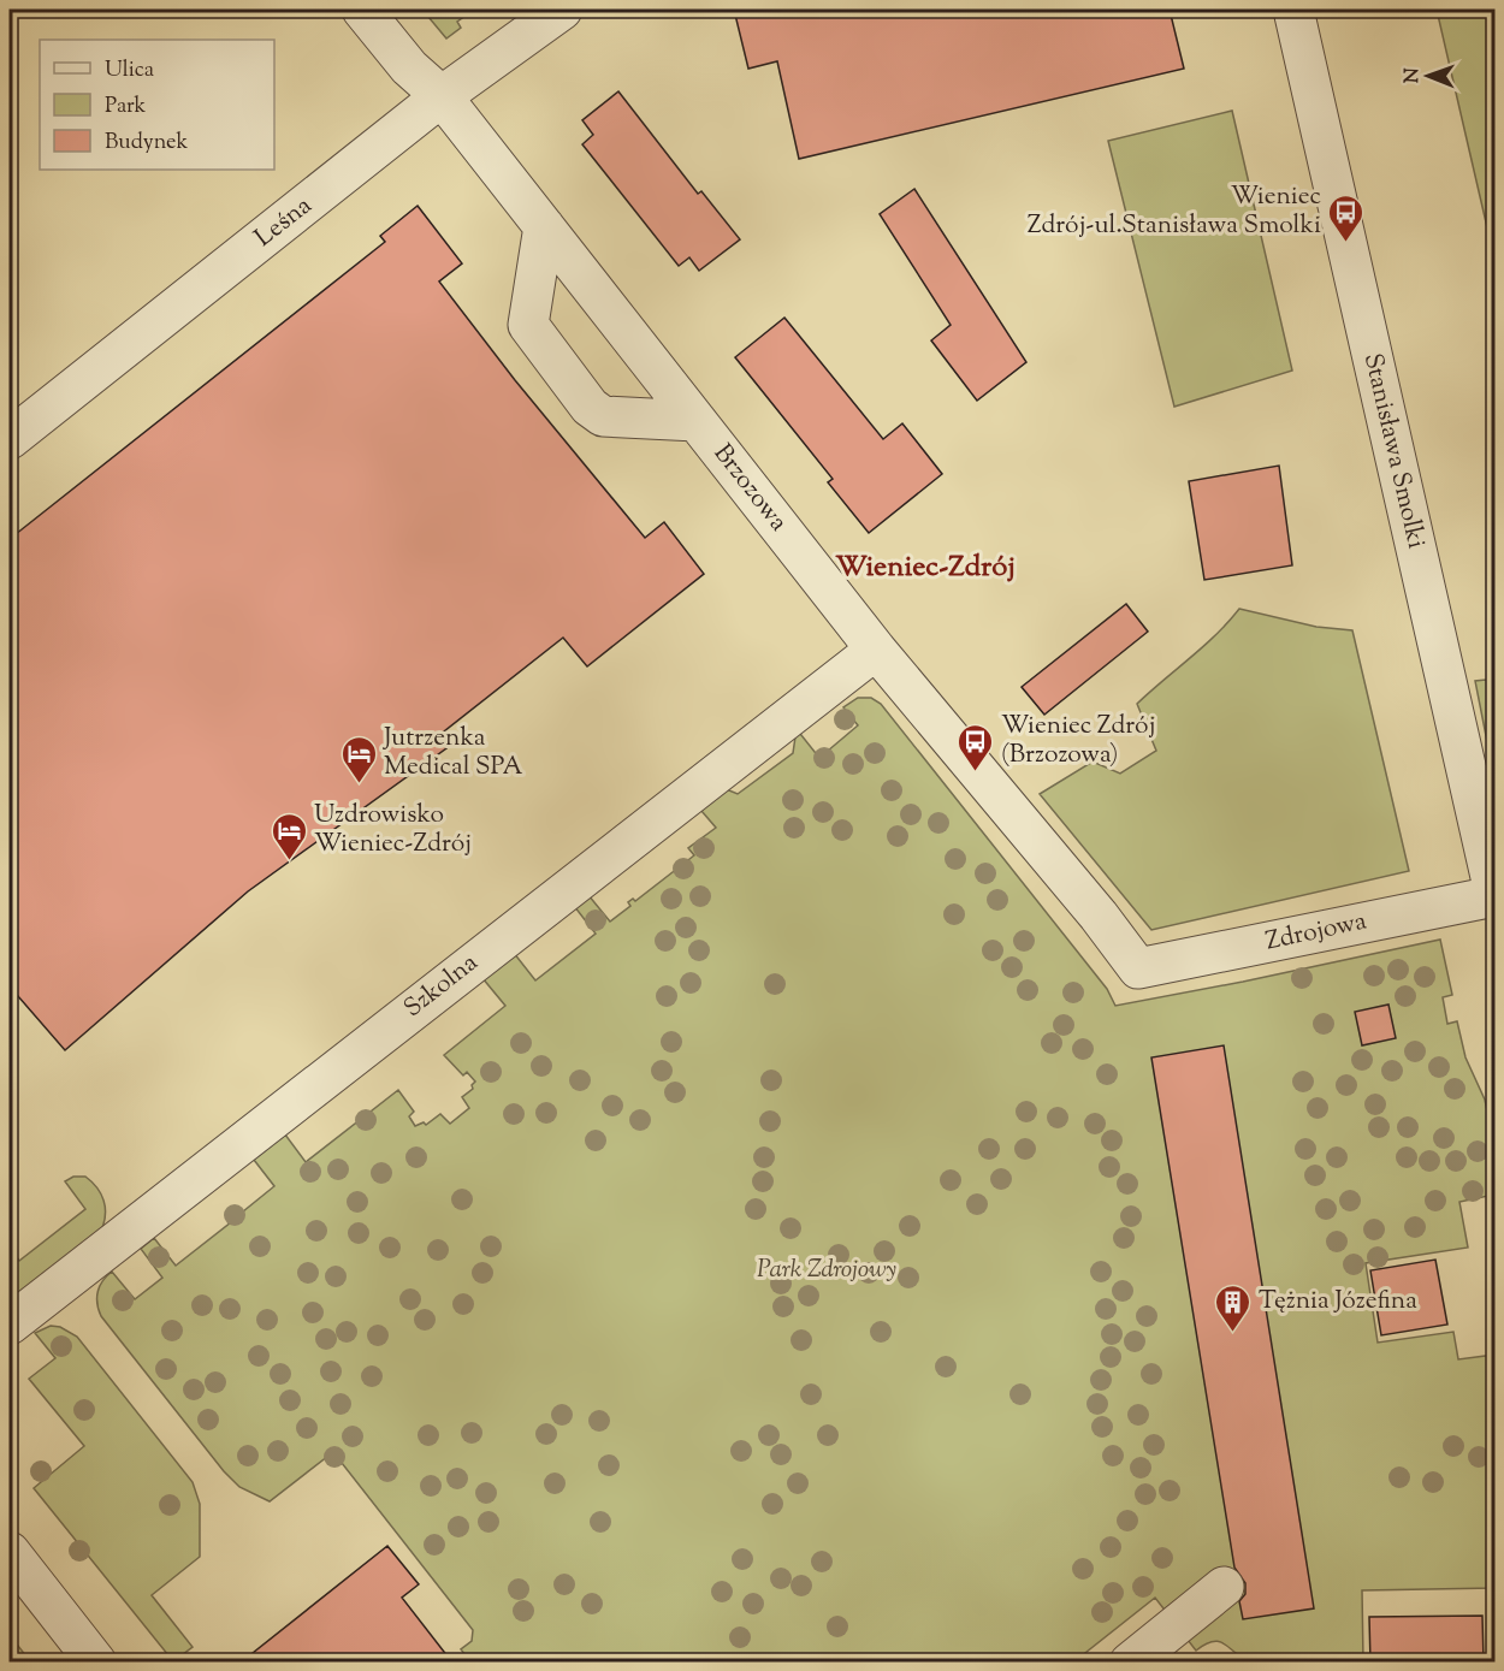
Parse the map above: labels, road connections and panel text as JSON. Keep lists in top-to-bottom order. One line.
{"streets":{"street":["Leśna","Stanisława Smolki","Brzozowa","Zdrojowa","Szkolna"]},"crossings":[["Leśna","Brzozowa"],["Stanisława Smolki","Zdrojowa"],["Brzozowa","Zdrojowa"],["Brzozowa","Szkolna"]],"districts":["Wieniec-Zdrój"],"parks":["Park Zdrojowy"],"places":{"bus stop":["Wieniec Zdrój-ul.Stanisława Smolki","Wieniec Zdrój (Brzozowa)"],"hotel":["Jutrzenka Medical SPA","Uzdrowisko Wieniec-Zdrój"],"building":["Tężnia Józefina"]},"legend":["Ulica","Park","Budynek"],"north":"left"}
